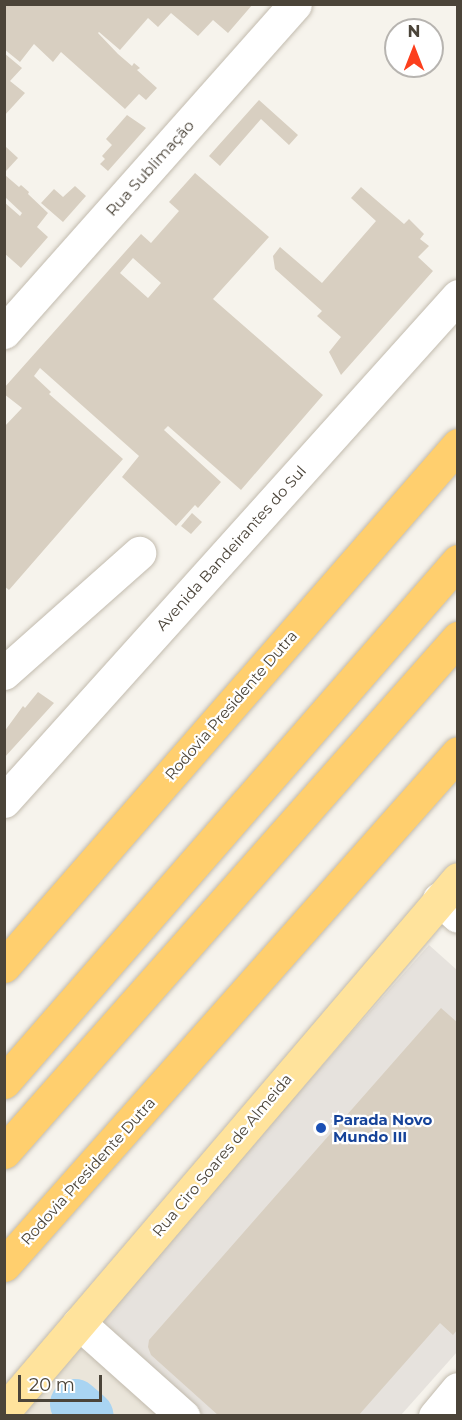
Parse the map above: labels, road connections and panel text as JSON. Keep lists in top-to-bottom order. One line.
{"streets":{"highway":["Rodovia Presidente Dutra"],"main road":["Rua Ciro Soares de Almeida"],"street":["Rua Sublimação","Avenida Bandeirantes do Sul"]},"places":["Parada Novo Mundo III"],"scale_bar":"20 m","north":"top"}
